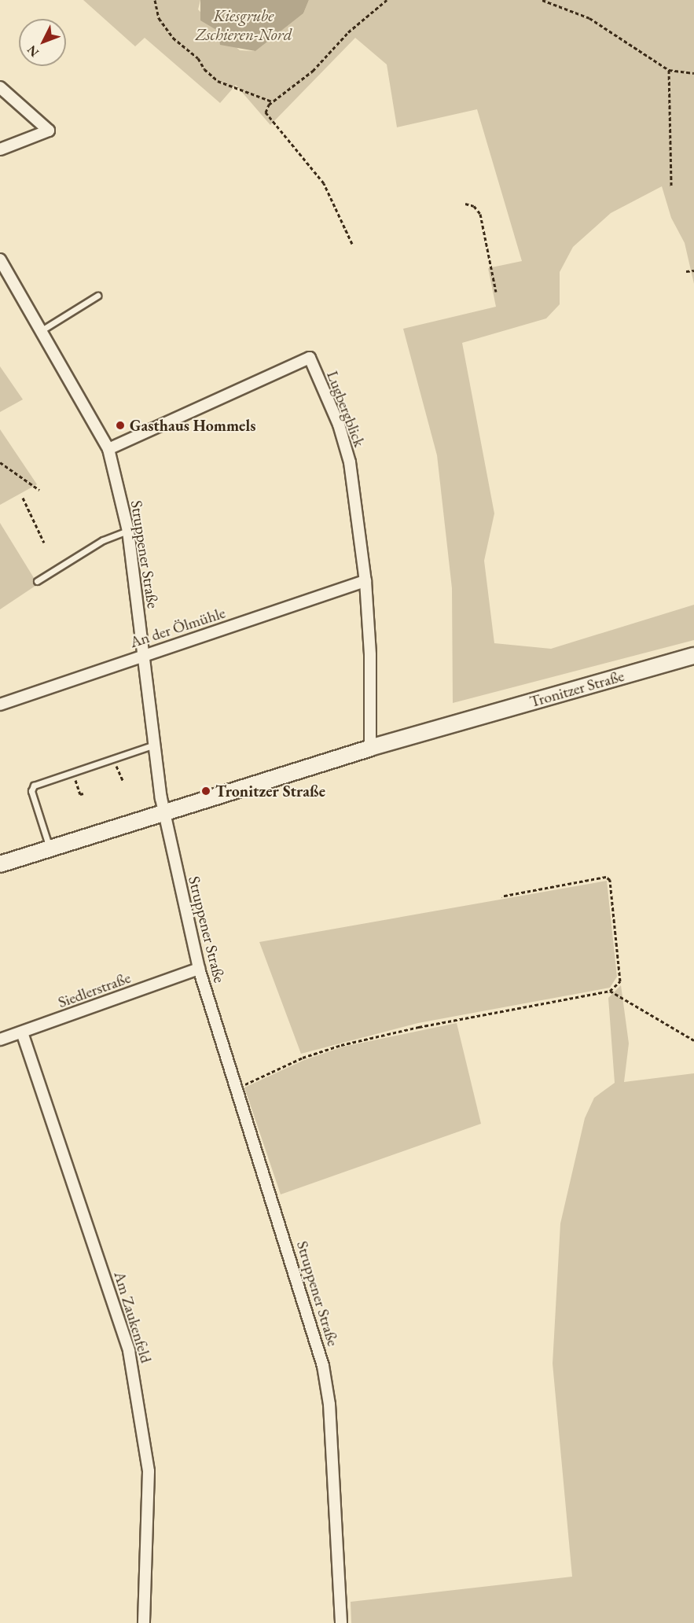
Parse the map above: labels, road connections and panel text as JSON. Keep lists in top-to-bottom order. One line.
{"streets":{"street":["Lugbergblick","Struppener Straße","An der Ölmühle","Tronitzer Straße","Siedlerstraße","Am Zaukenfeld"]},"crossings":[["Lugbergblick","Struppener Straße"],["Lugbergblick","An der Ölmühle"],["Lugbergblick","Tronitzer Straße"],["Struppener Straße","An der Ölmühle"],["Struppener Straße","Tronitzer Straße"],["Struppener Straße","Siedlerstraße"],["Siedlerstraße","Am Zaukenfeld"]],"water":["Kiesgrube Zschieren-Nord"],"places":["Gasthaus Hommels","Tronitzer Straße"],"north":"bottom left"}
